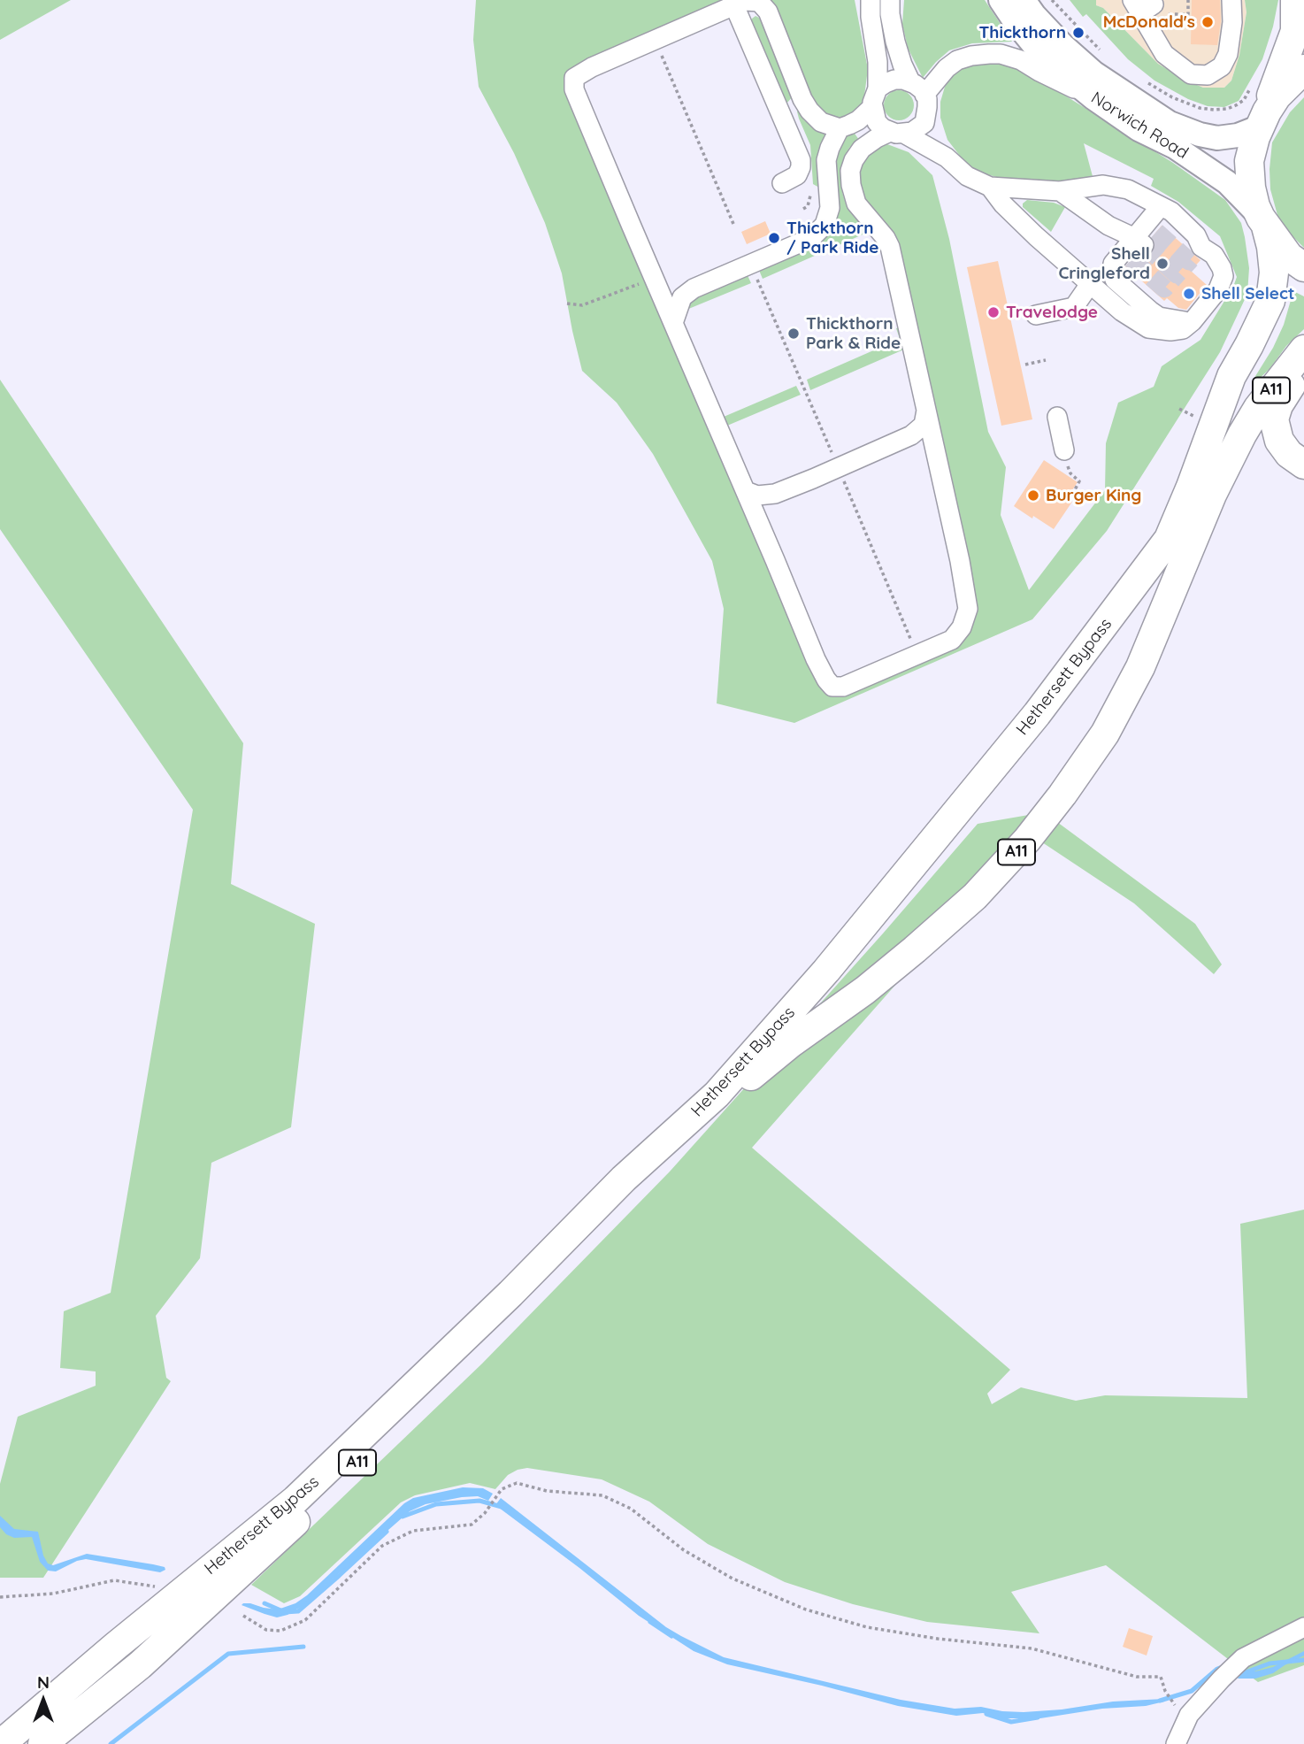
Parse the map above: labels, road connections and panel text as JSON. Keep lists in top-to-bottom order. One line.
{"streets":{"highway":["A11","Hethersett Bypass"],"main road":["Norwich Road"]},"crossings":[["Norwich Road","Hethersett Bypass"]],"places":["McDonald's","Thickthorn","Thickthorn / Park Ride","Shell Cringleford","Shell Select","Travelodge","Thickthorn Park & Ride","Burger King"],"north":"top"}
